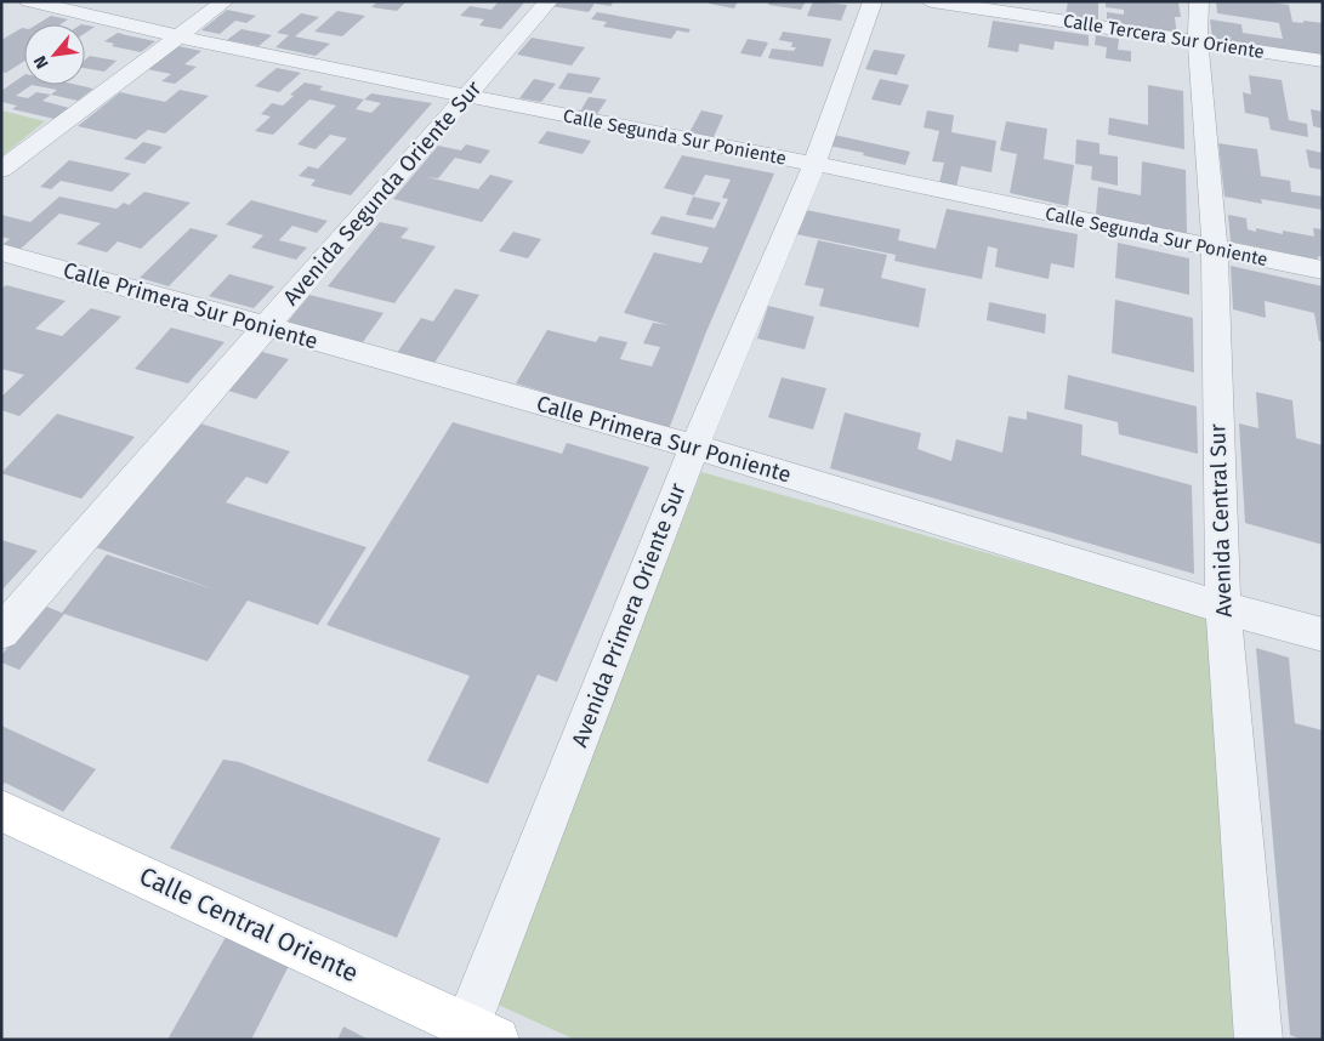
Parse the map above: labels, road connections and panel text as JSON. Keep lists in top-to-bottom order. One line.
{"streets":{"main road":["Calle Central Oriente"],"street":["Calle Tercera Sur Oriente","Calle Segunda Sur Poniente","Avenida Segunda Oriente Sur","Calle Primera Sur Poniente","Avenida Central Sur","Avenida Primera Oriente Sur"]},"crossings":[["Calle Tercera Sur Oriente","Avenida Central Sur"],["Calle Segunda Sur Poniente","Avenida Segunda Oriente Sur"],["Calle Segunda Sur Poniente","Avenida Central Sur"],["Calle Segunda Sur Poniente","Avenida Primera Oriente Sur"],["Avenida Segunda Oriente Sur","Calle Primera Sur Poniente"],["Calle Primera Sur Poniente","Avenida Central Sur"],["Calle Primera Sur Poniente","Avenida Primera Oriente Sur"],["Avenida Primera Oriente Sur","Calle Central Oriente"]],"north":"bottom left"}
